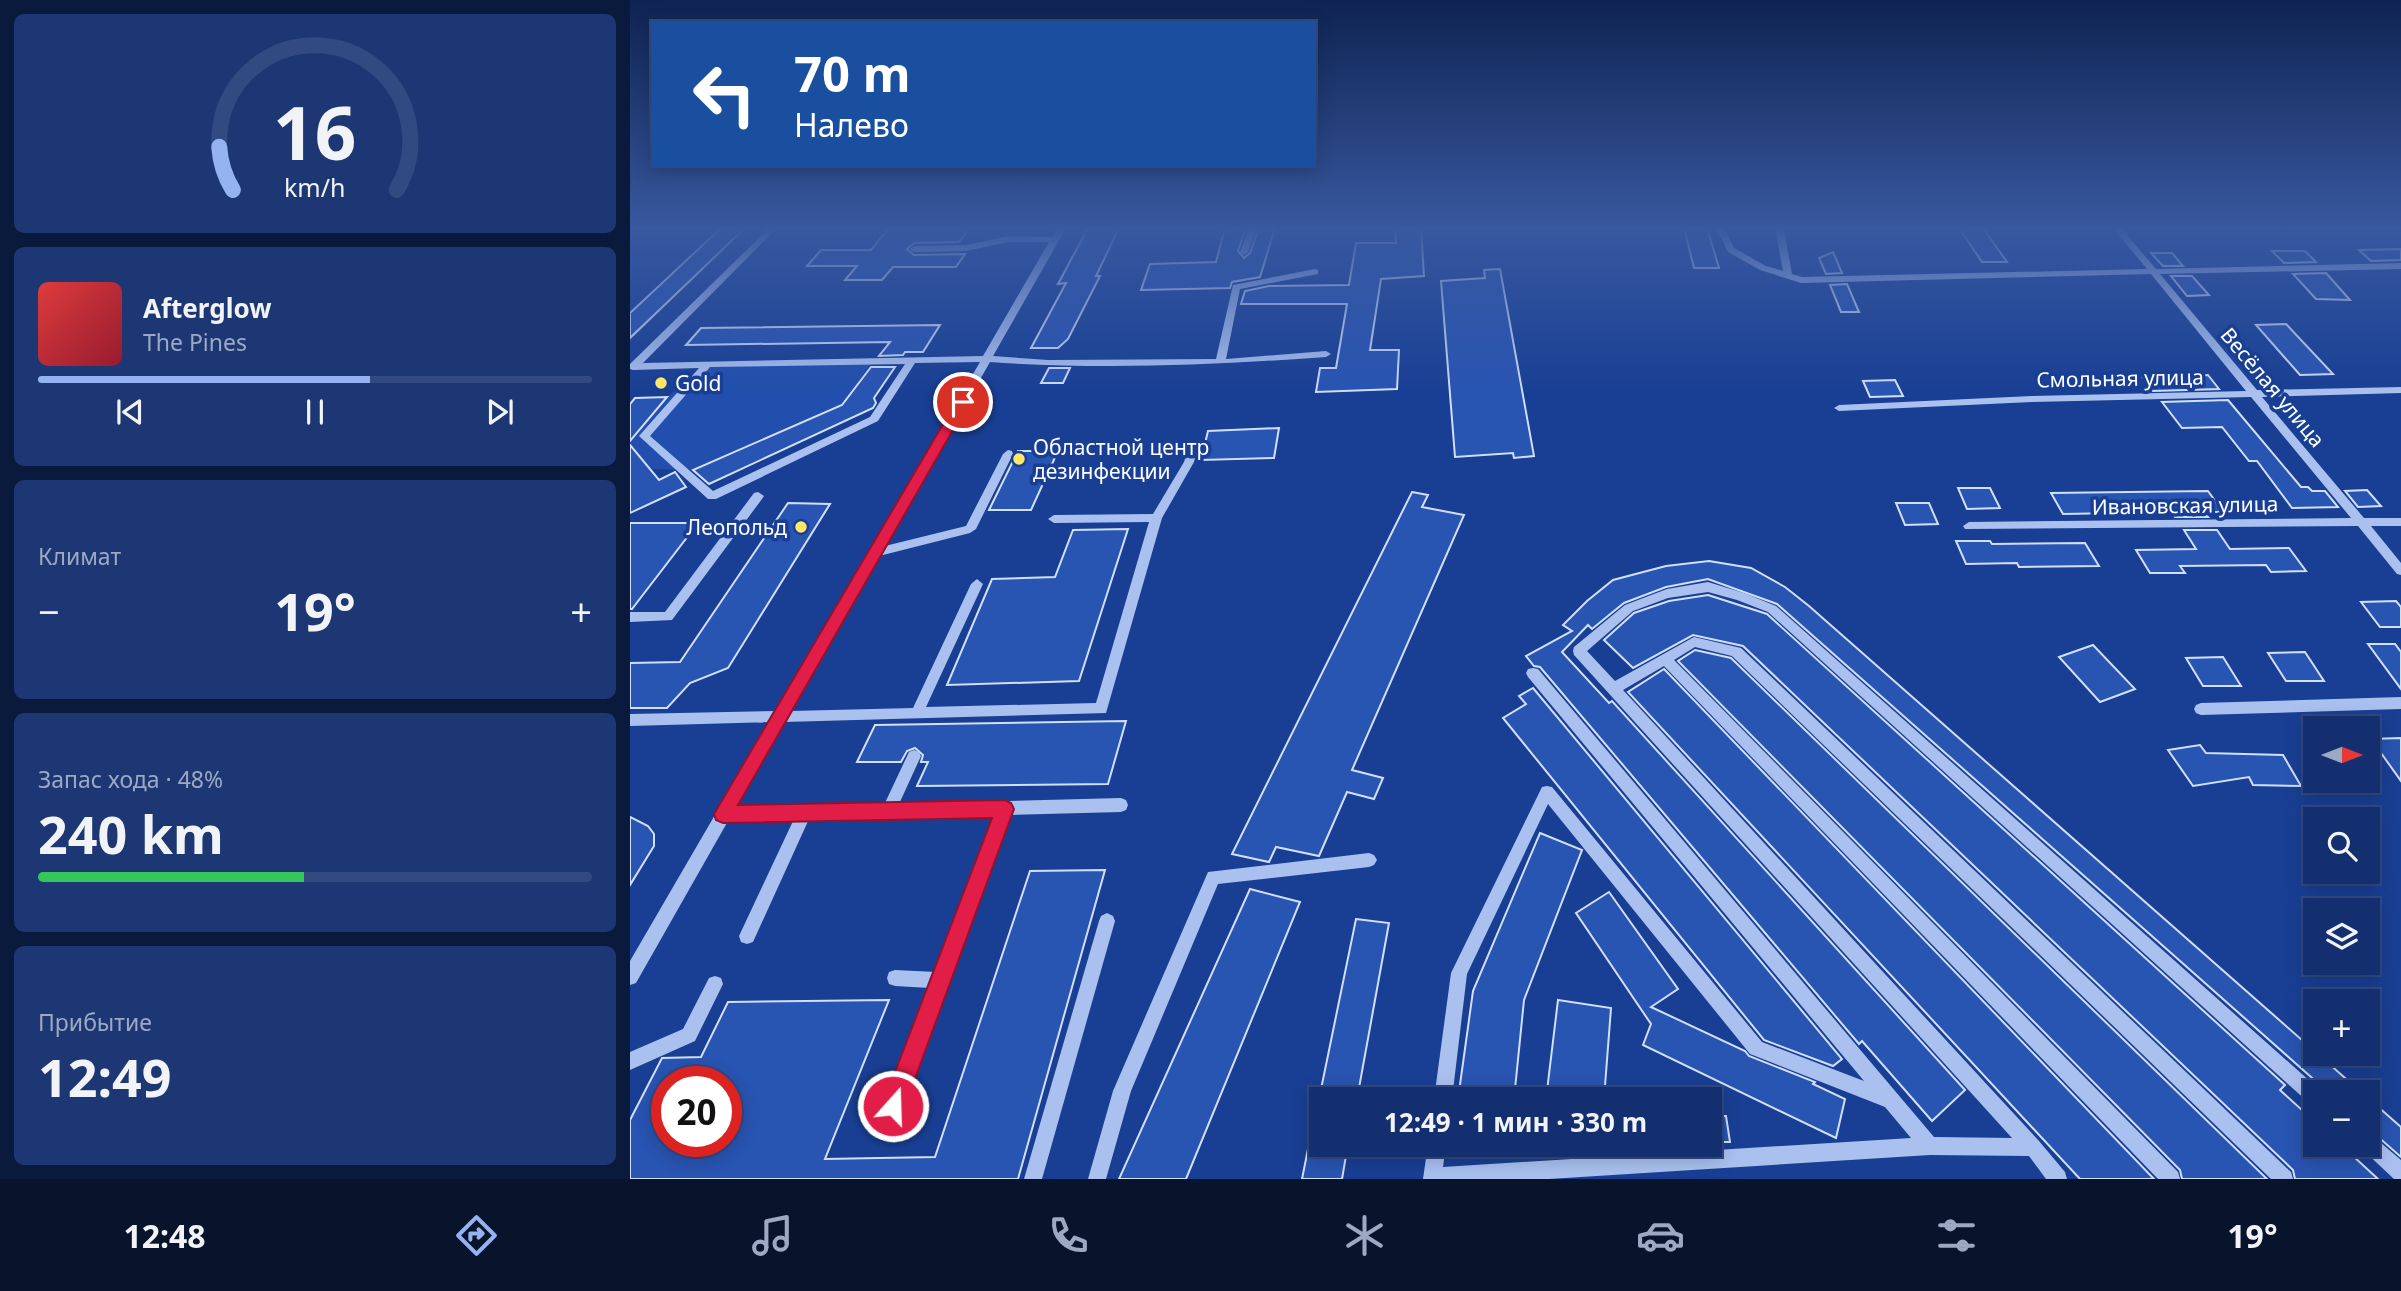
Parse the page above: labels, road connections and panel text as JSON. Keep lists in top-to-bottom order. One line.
{"streets":{"street":["Смольная улица","Весёлая улица","Ивановская улица"]},"crossings":[["Смольная улица","Весёлая улица"],["Весёлая улица","Ивановская улица"]],"places":["Gold","Областной центр дезинфекции","Леопольд"],"north":"right","page":{"turn":["70 m","Налево"],"song":["Afterglow","The Pines"],"tile":["Климат",["Запас хода · 48%","240 km"],["Прибытие","12:49"]],"heat":["−","19°","+"],"map_buttons":["+","−"],"limit":"20","trip":"12:49 · 1 мин · 330 m","tabs":["12:48","19°"],"gauge":["16","km/h"]}}
